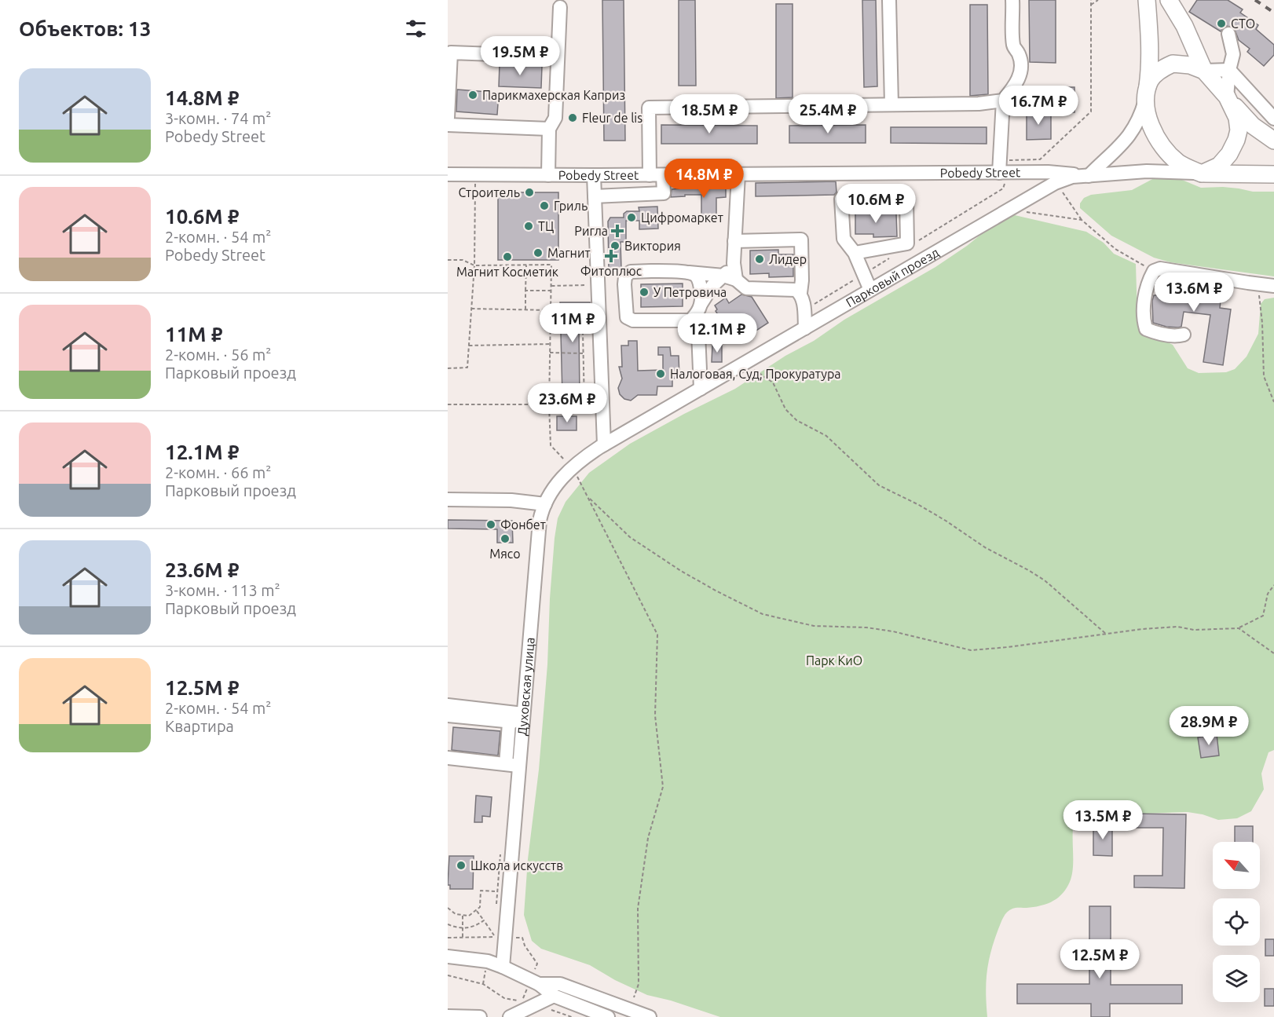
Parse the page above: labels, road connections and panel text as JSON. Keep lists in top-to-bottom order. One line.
{"streets":{"street":["Pobedy Street","Парковый проезд","Духовская улица"]},"crossings":[["Pobedy Street","Парковый проезд"],["Парковый проезд","Духовская улица"]],"parks":["Парк КиО"],"places":{"other":["СТО","Парикмахерская Каприз","Fleur de lis","Строитель","Гриль","Цифромаркет","ТЦ","Виктория","Магнит","Магнит Косметик","Лидер","У Петровича","Налоговая, Суд, Прокуратура","Фонбет","Мясо","Школа искусств"],"health":["Ригла","Фитоплюс"]},"north":"top left","page":{"heading":"Объектов: 13","price":["19.5M ₽","16.7M ₽","18.5M ₽","25.4M ₽","14.8M ₽","10.6M ₽","13.6M ₽","11M ₽","12.1M ₽","23.6M ₽","28.9M ₽","13.5M ₽","12.5M ₽"],"list":[{"name":"14.8M ₽","note":"3-комн. · 74 m² · Pobedy Street"},{"name":"10.6M ₽","note":"2-комн. · 54 m² · Pobedy Street"},{"name":"11M ₽","note":"2-комн. · 56 m² · Парковый проезд"},{"name":"12.1M ₽","note":"2-комн. · 66 m² · Парковый проезд"},{"name":"23.6M ₽","note":"3-комн. · 113 m² · Парковый проезд"},{"name":"12.5M ₽","note":"2-комн. · 54 m² · Квартира"}]}}
